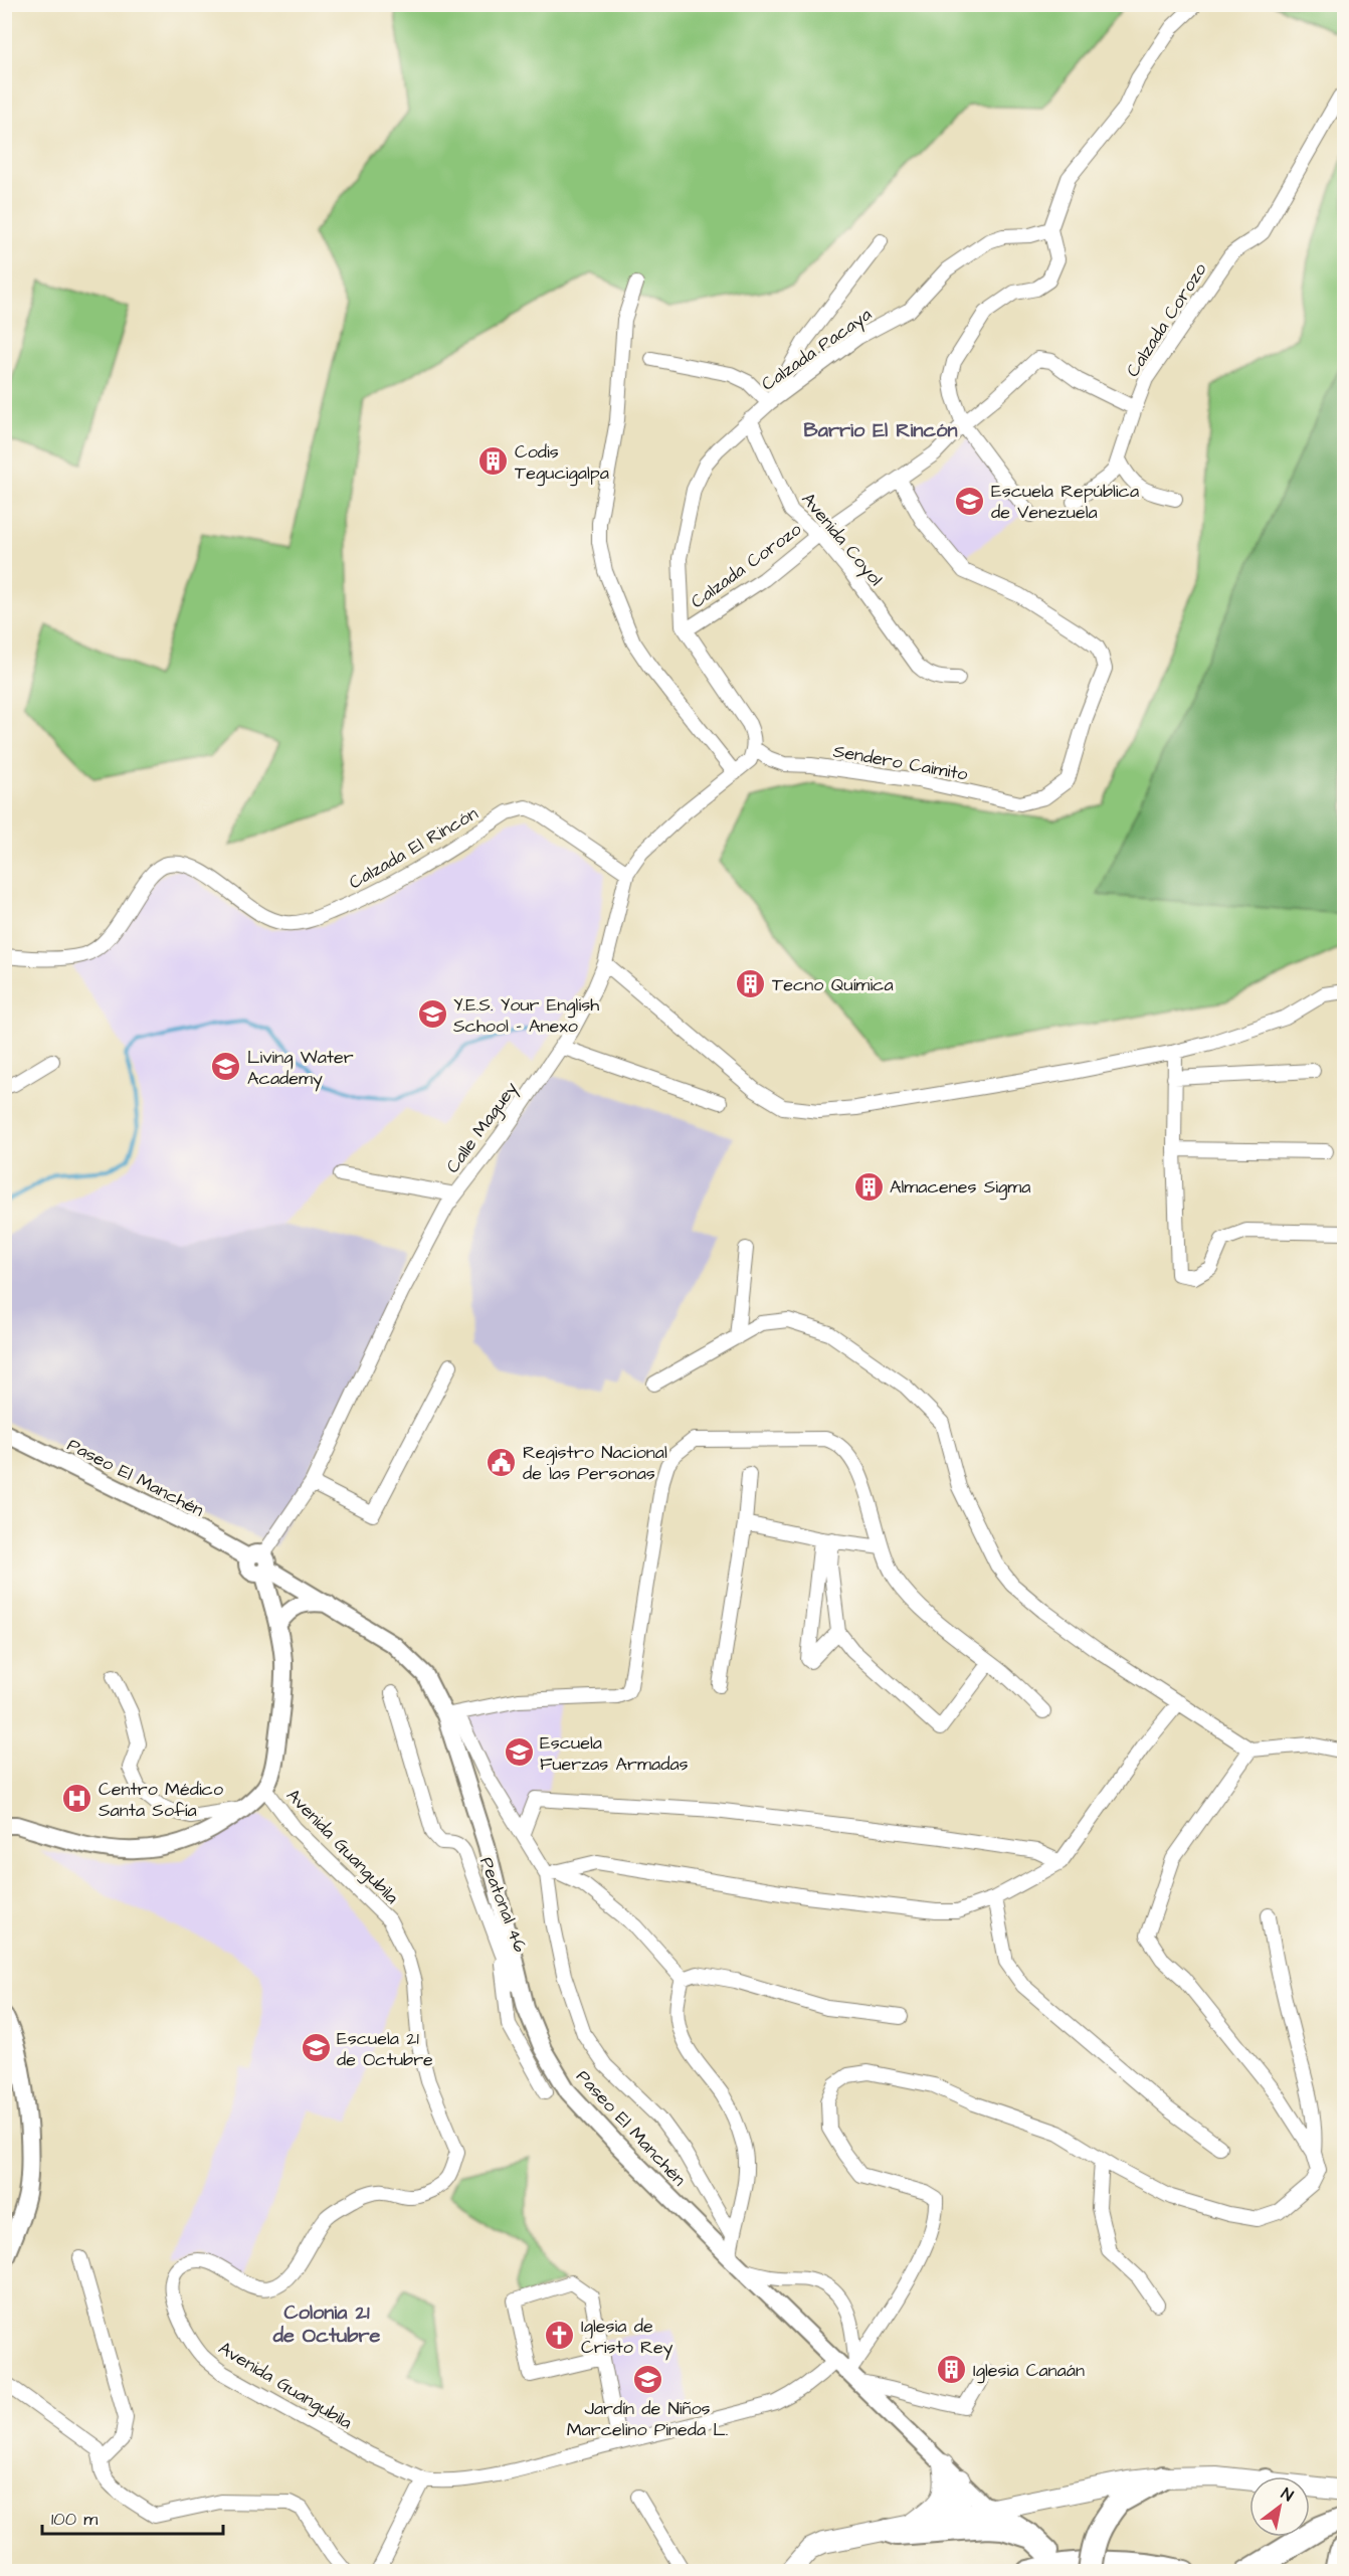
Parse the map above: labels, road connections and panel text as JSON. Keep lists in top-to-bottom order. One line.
{"streets":{"street":["Calzada Corozo","Calzada Pacaya","Avenida Coyol","Sendero Caimito","Calzada El Rincón","Calle Maguey","Paseo El Manchén","Avenida Guangubila","Peatonal 46"]},"crossings":[["Calzada Corozo","Calzada Pacaya"],["Calzada Corozo","Avenida Coyol"],["Calzada Corozo","Sendero Caimito"],["Calzada Pacaya","Avenida Coyol"],["Calzada Pacaya","Sendero Caimito"],["Calzada Pacaya","Calle Maguey"],["Sendero Caimito","Calle Maguey"],["Calzada El Rincón","Calle Maguey"],["Calle Maguey","Paseo El Manchén"],["Paseo El Manchén","Avenida Guangubila"],["Paseo El Manchén","Peatonal 46"]],"districts":["Barrio El Rincón","Colonia 21 de Octubre"],"places":{"building":["Codis Tegucigalpa","Tecno Química","Almacenes Sigma","Iglesia Canaán"],"school or university":["Escuela República de Venezuela","Y.E.S. Your English School - Anexo","Living Water Academy","Escuela Fuerzas Armadas","Escuela 21 de Octubre","Jardín de Niños Marcelino Pineda L."],"public building":["Registro Nacional de las Personas"],"hospital":["Centro Médico Santa Sofía"],"church":["Iglesia de Cristo Rey"]},"scale_bar":"100 m","north":"top right"}
